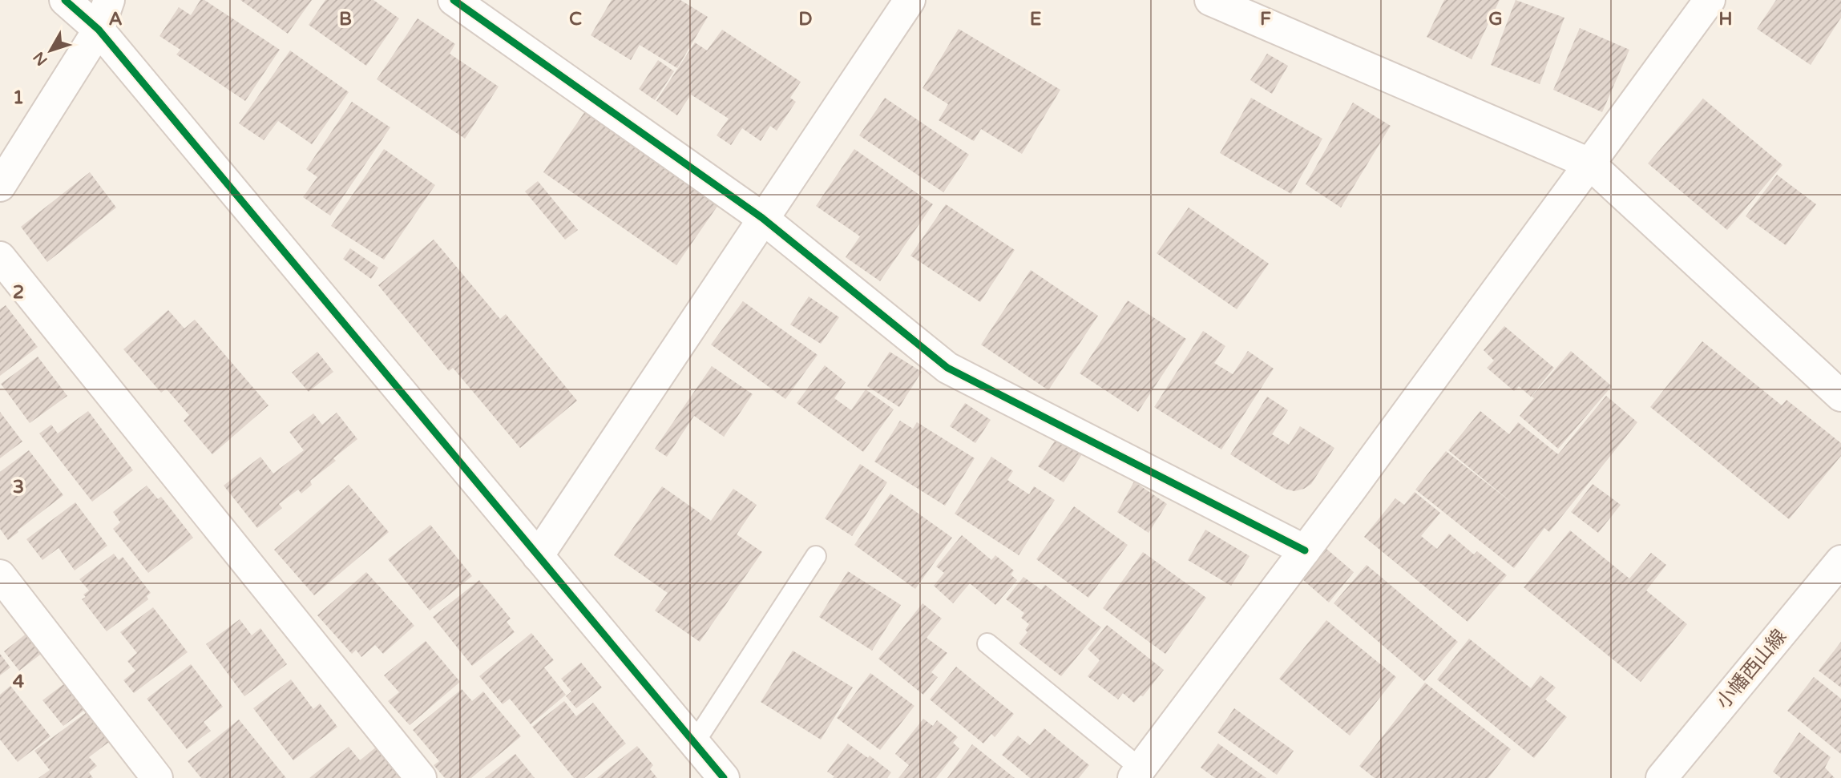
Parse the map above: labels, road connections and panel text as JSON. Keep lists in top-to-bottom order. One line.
{"streets":{"street":["小幡西山線"]},"north":"bottom left","grid":{"columns":["A","B","C","D","E","F","G","H"],"rows":["1","2","3","4"]}}
